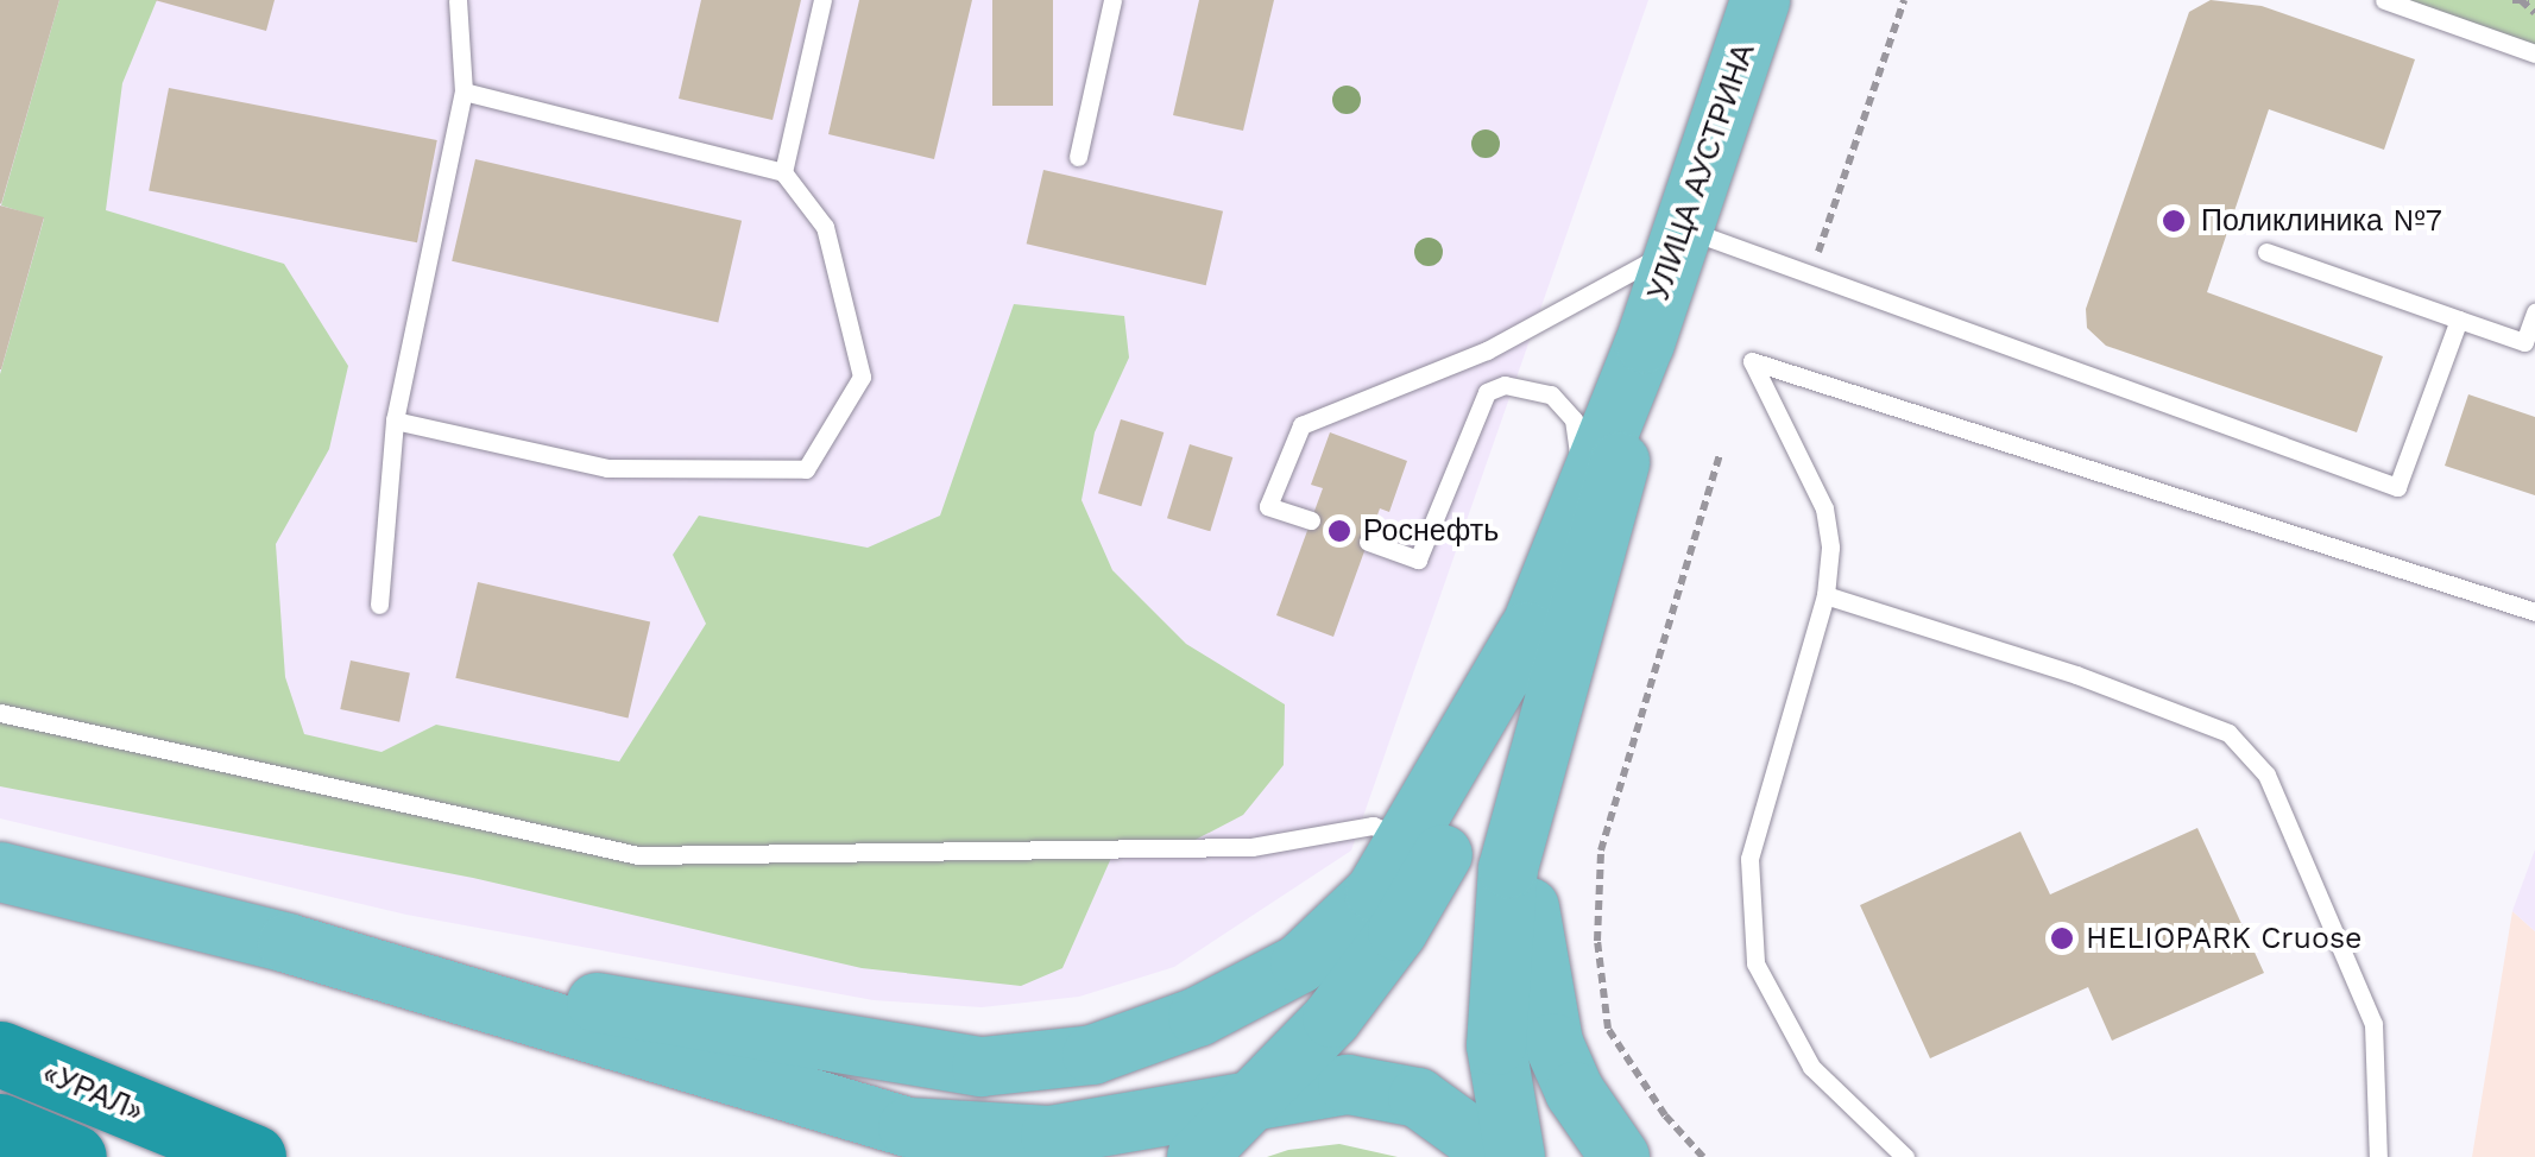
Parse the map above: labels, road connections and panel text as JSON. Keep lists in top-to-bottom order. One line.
{"streets":{"highway":["«УРАЛ»"],"main road":["УЛИЦА АУСТРИНА"]},"places":["Поликлиника №7","Роснефть","HELIOPARK Cruose"]}
